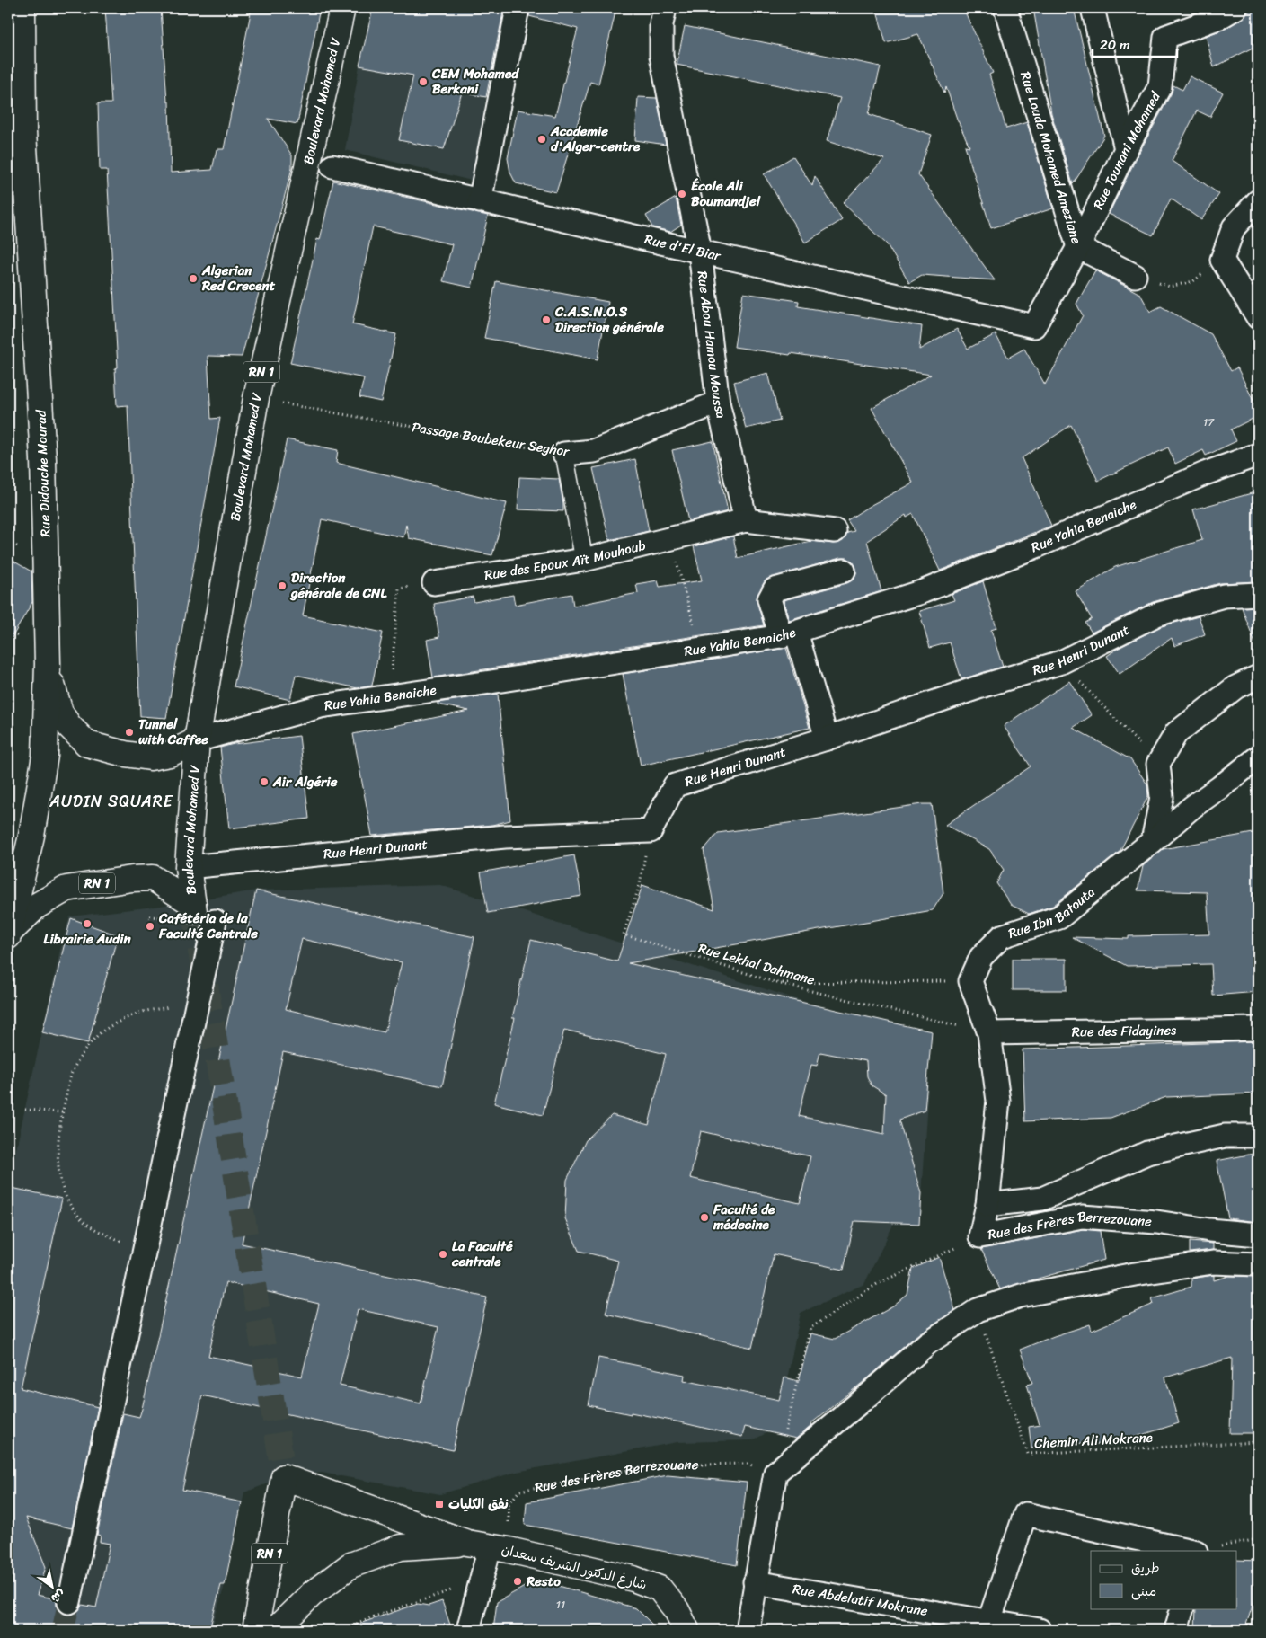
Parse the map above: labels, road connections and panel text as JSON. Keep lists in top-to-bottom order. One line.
{"streets":{"main road":["Boulevard Mohamed V","RN 1","Rue Didouche Mourad","شارغ الدكتور الشريف سعدان"],"street":["Rue Tounani Mohamed","Rue Louda Mohamed Ameziane","Rue d'El Biar","Rue Abou Hamou Moussa","Passage Boubekeur Seghor","Rue Yahia Benaiche","Rue des Epoux Aït Mouhoub","Rue Henri Dunant","Rue Ibn Batouta","Rue des Fidayines","Rue des Frères Berrezouane","Rue Abdelatif Mokrane"],"path":["Rue Lekhal Dahmane","Chemin Ali Mokrane"]},"crossings":[["Boulevard Mohamed V","RN 1"],["Boulevard Mohamed V","Passage Boubekeur Seghor"],["Boulevard Mohamed V","Rue Yahia Benaiche"],["Boulevard Mohamed V","Rue Henri Dunant"],["Rue Tounani Mohamed","Rue Louda Mohamed Ameziane"],["Rue Tounani Mohamed","Rue d'El Biar"],["Rue d'El Biar","Rue Abou Hamou Moussa"],["Rue Abou Hamou Moussa","Passage Boubekeur Seghor"],["Rue Abou Hamou Moussa","Rue des Epoux Aït Mouhoub"],["RN 1","Rue Didouche Mourad"],["RN 1","Rue Yahia Benaiche"],["Rue Henri Dunant","Rue Lekhal Dahmane"],["Rue Lekhal Dahmane","Rue des Fidayines"],["Rue des Frères Berrezouane","شارغ الدكتور الشريف سعدان"]],"districts":["AUDIN SQUARE"],"places":{"other":["CEM Mohamed Berkani","Academie d'Alger-centre","École Ali Boumandjel","Algerian Red Crecent","C.A.S.N.O.S Direction générale","Direction générale de CNL","Tunnel with Caffee","Air Algérie","Librairie Audin","Cafétéria de la Faculté Centrale","Faculté de médecine","La Faculté centrale","Resto"],"transit":["نفق الكليات"]},"house_numbers":["17","11"],"legend":["طريق","مبنى"],"scale_bar":"20 m","north":"bottom right"}
